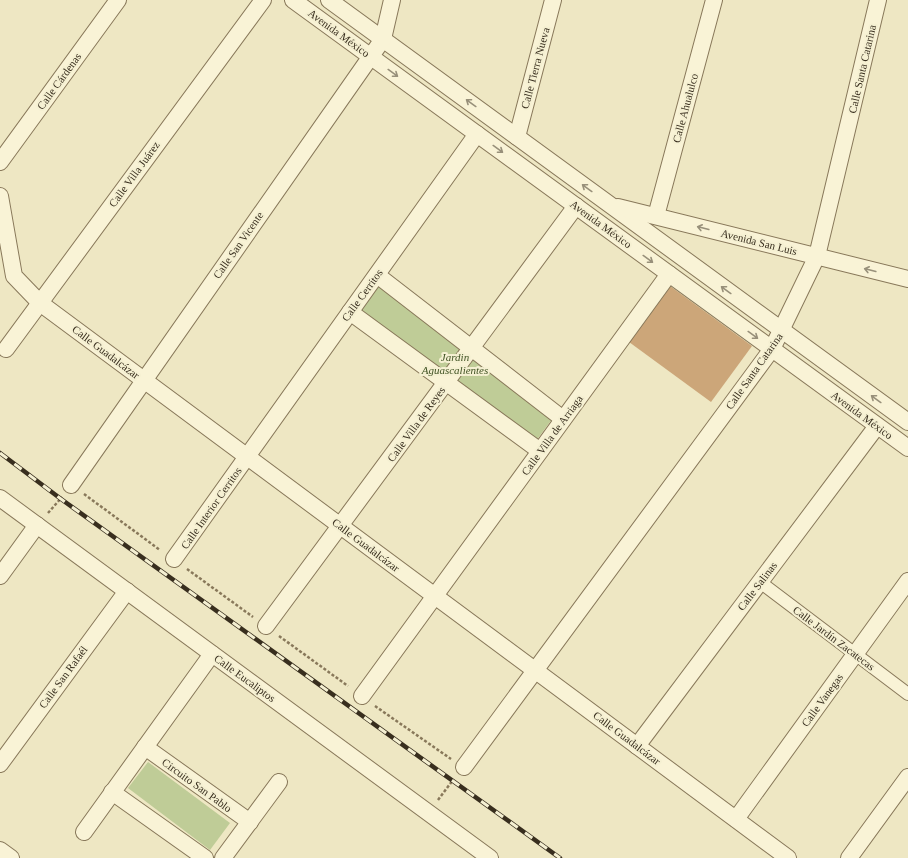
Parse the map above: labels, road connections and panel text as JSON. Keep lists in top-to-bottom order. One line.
{"streets":{"street":["Avenida México","Calle Tierra Nueva","Calle Santa Catarina","Calle Cárdenas","Calle Ahualulco","Calle Villa Juárez","Avenida San Luis","Calle San Vicente","Calle Cerritos","Calle Guadalcázar","Calle Villa de Reyes","Calle Villa de Arriaga","Calle Interior Cerritos","Calle Salinas","Calle Jardín Zacatecas","Calle San Rafaél","Calle Eucaliptos","Calle Vanegas","Circuito San Pablo"]},"crossings":[["Avenida México","Calle Tierra Nueva"],["Avenida México","Calle Santa Catarina"],["Avenida México","Avenida San Luis"],["Avenida México","Calle San Vicente"],["Avenida México","Calle Cerritos"],["Avenida México","Calle Villa de Reyes"],["Avenida México","Calle Villa de Arriaga"],["Avenida México","Calle Salinas"],["Calle Santa Catarina","Avenida San Luis"],["Calle Santa Catarina","Calle Guadalcázar"],["Calle Ahualulco","Avenida San Luis"],["Calle Villa Juárez","Calle Guadalcázar"],["Calle San Vicente","Calle Guadalcázar"],["Calle Cerritos","Calle Guadalcázar"],["Calle Cerritos","Calle Interior Cerritos"],["Calle Guadalcázar","Calle Villa de Reyes"],["Calle Guadalcázar","Calle Villa de Arriaga"],["Calle Guadalcázar","Calle Interior Cerritos"],["Calle Guadalcázar","Calle Salinas"],["Calle Guadalcázar","Calle Vanegas"],["Calle Salinas","Calle Jardín Zacatecas"],["Calle Jardín Zacatecas","Calle Vanegas"],["Calle San Rafaél","Calle Eucaliptos"]],"one_way":["Avenida San Luis"],"parks":["Jardin Aguascalientes"]}
